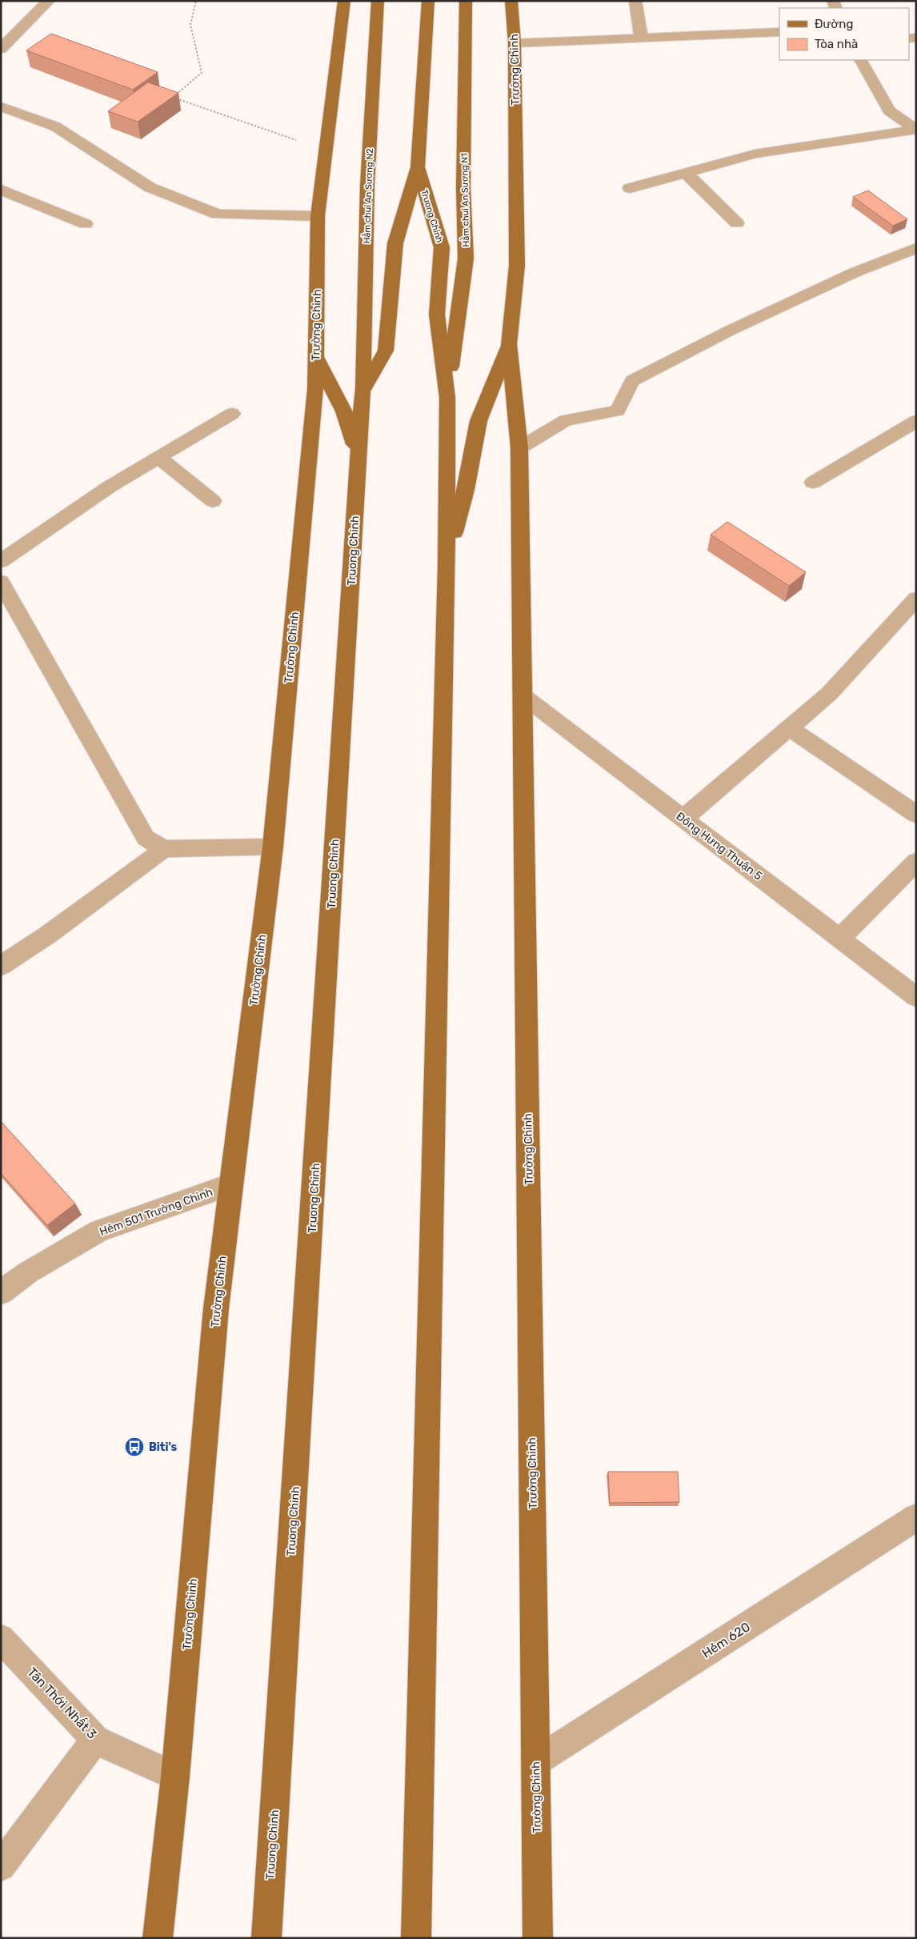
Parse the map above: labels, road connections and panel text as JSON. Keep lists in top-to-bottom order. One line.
{"streets":{"main road":["Trường Chinh","Hầm chui An Sương N2","Hầm chui An Sương N1","Truong Chinh"],"street":["Đông Hưng Thuận 5","Hẻm 501 Trường Chinh","Hẻm 620","Tân Thới Nhất 3"]},"crossings":[["Trường Chinh","Truong Chinh"],["Trường Chinh","Đông Hưng Thuận 5"],["Trường Chinh","Hẻm 501 Trường Chinh"],["Trường Chinh","Hẻm 620"],["Trường Chinh","Tân Thới Nhất 3"],["Hầm chui An Sương N2","Truong Chinh"],["Hầm chui An Sương N1","Truong Chinh"]],"places":{"bus stop":["Biti's"]},"legend":["Đường","Tòa nhà"]}
